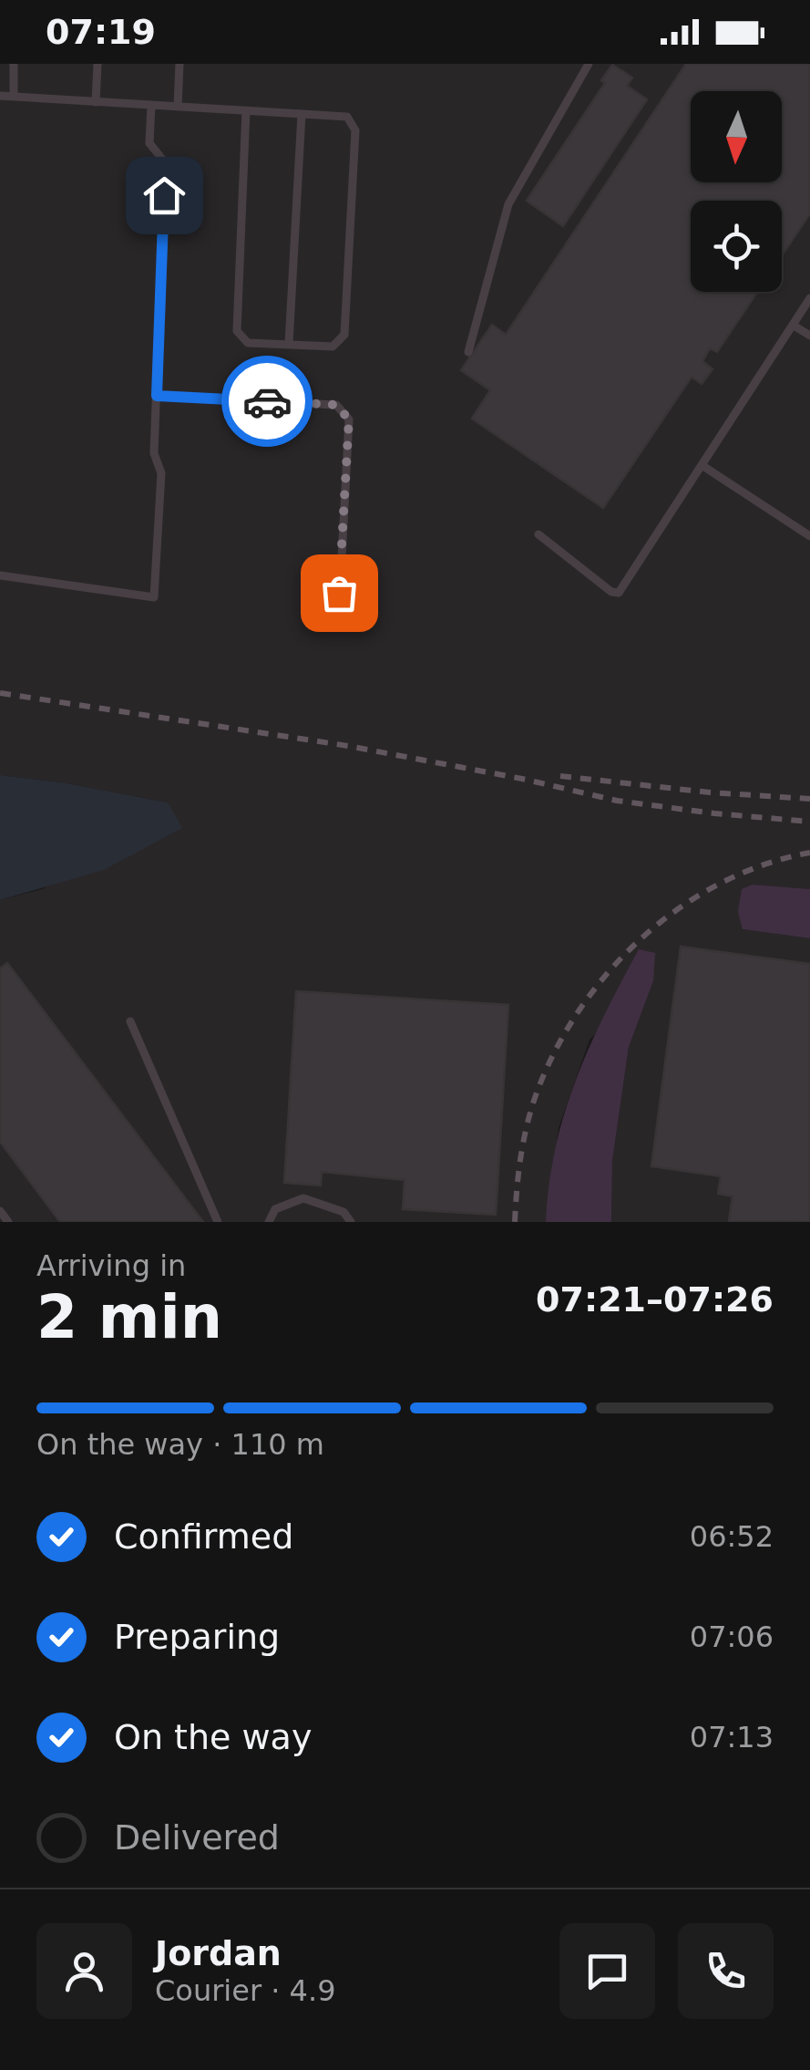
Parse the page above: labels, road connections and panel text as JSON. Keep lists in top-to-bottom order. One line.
{"north":"bottom","page":{"status":"07:19","heading":["2 min","Arriving in","07:21–07:26"],"panel":["Jordan","Courier · 4.9"],"bar":"On the way · 110 m","list":[["Confirmed","06:52"],["Preparing","07:06"],["On the way","07:13"],"Delivered"]}}
